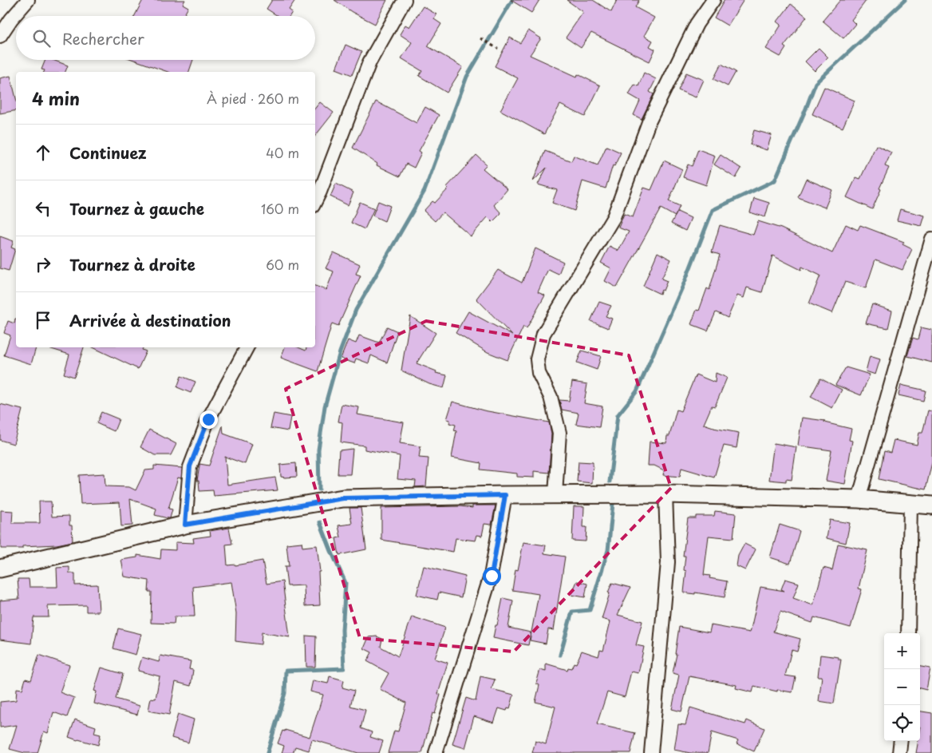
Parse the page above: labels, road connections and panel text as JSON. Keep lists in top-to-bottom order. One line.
{"page":{"search":"Rechercher","heading":["4 min","À pied · 260 m"],"list":[["Continuez","40 m"],["Tournez à gauche","160 m"],["Tournez à droite","60 m"],"Arrivée à destination"],"map_buttons":["+","−"]}}
